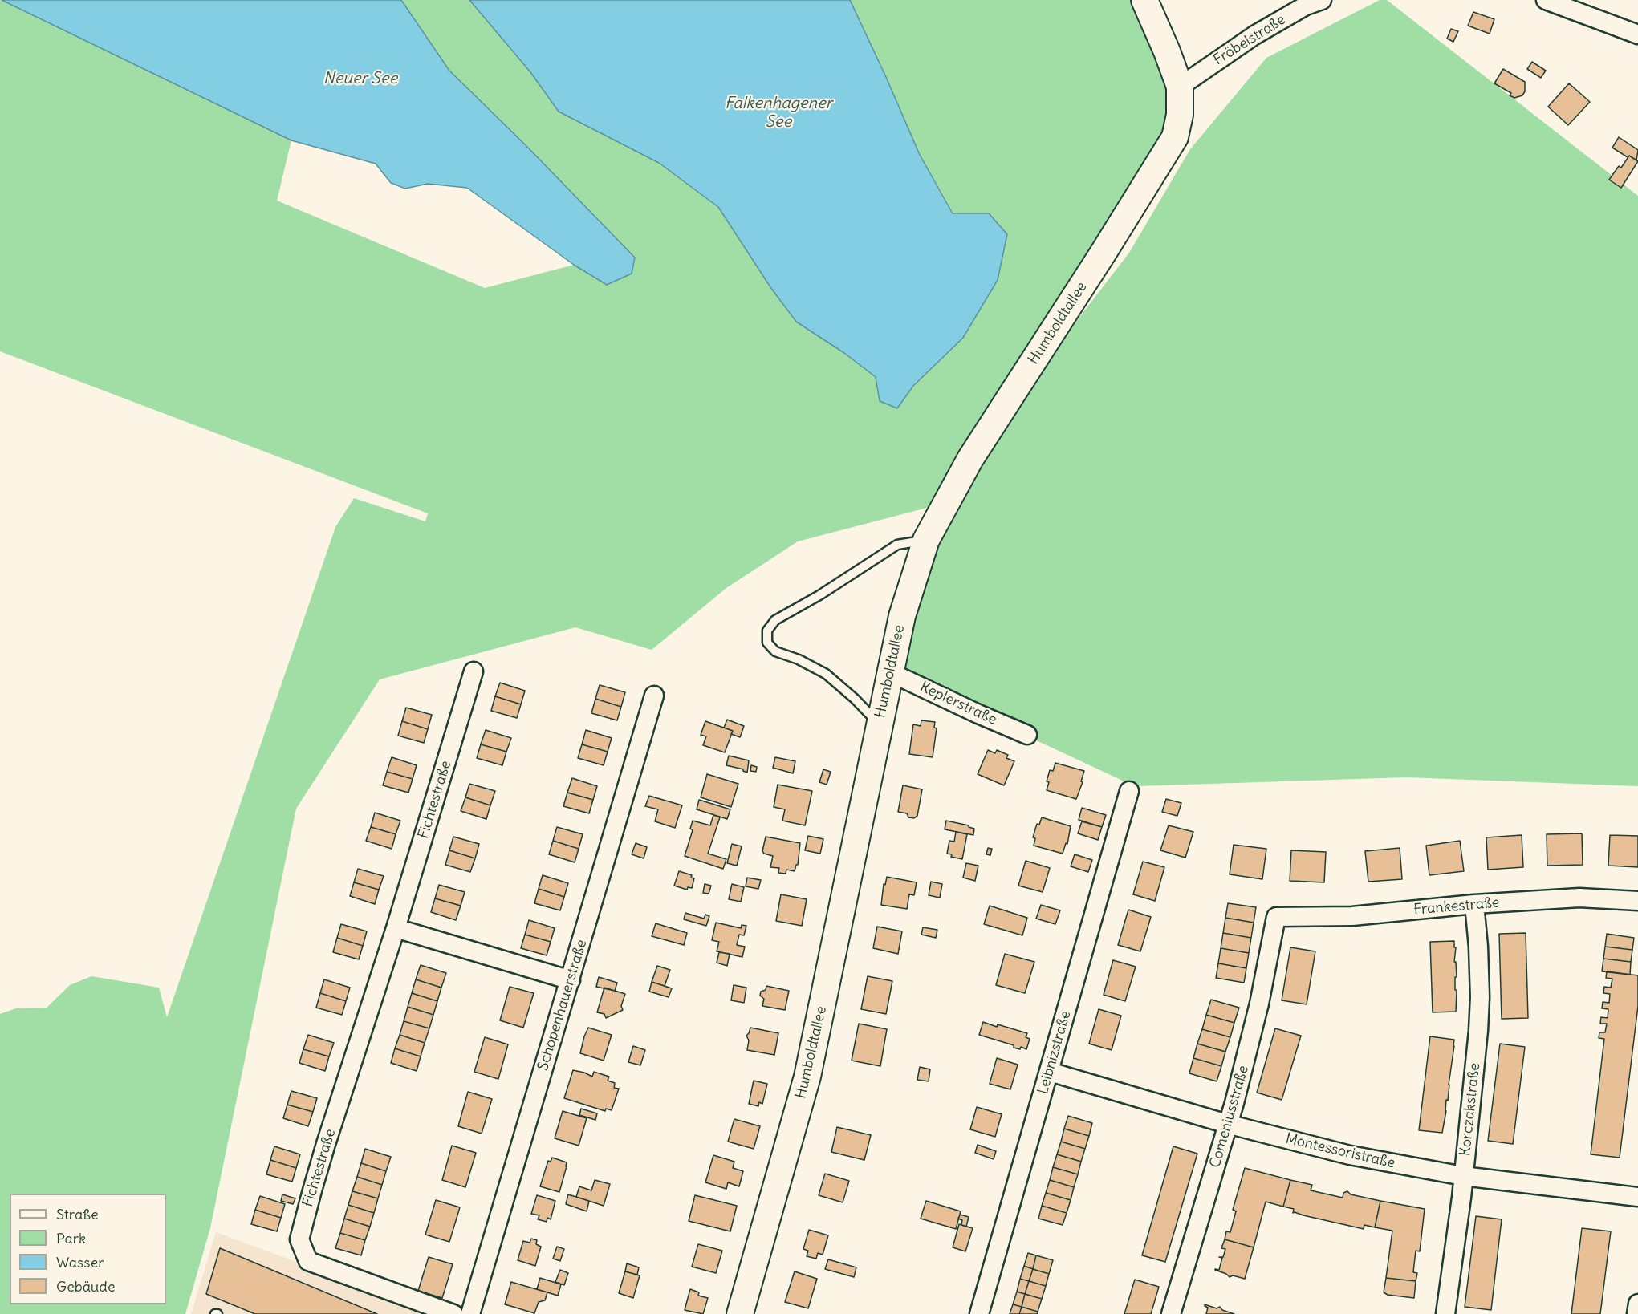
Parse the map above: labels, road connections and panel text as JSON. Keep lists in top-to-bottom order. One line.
{"streets":{"street":["Fröbelstraße","Humboldtallee","Keplerstraße","Fichtestraße","Frankestraße","Schopenhauerstraße","Leibnizstraße","Korczakstraße","Comeniusstraße","Montessoristraße"]},"crossings":[["Fröbelstraße","Humboldtallee"],["Humboldtallee","Keplerstraße"],["Frankestraße","Korczakstraße"],["Frankestraße","Comeniusstraße"],["Leibnizstraße","Montessoristraße"],["Korczakstraße","Montessoristraße"],["Comeniusstraße","Montessoristraße"]],"water":["Neuer See","Falkenhagener See"],"legend":["Straße","Park","Wasser","Gebäude"]}
